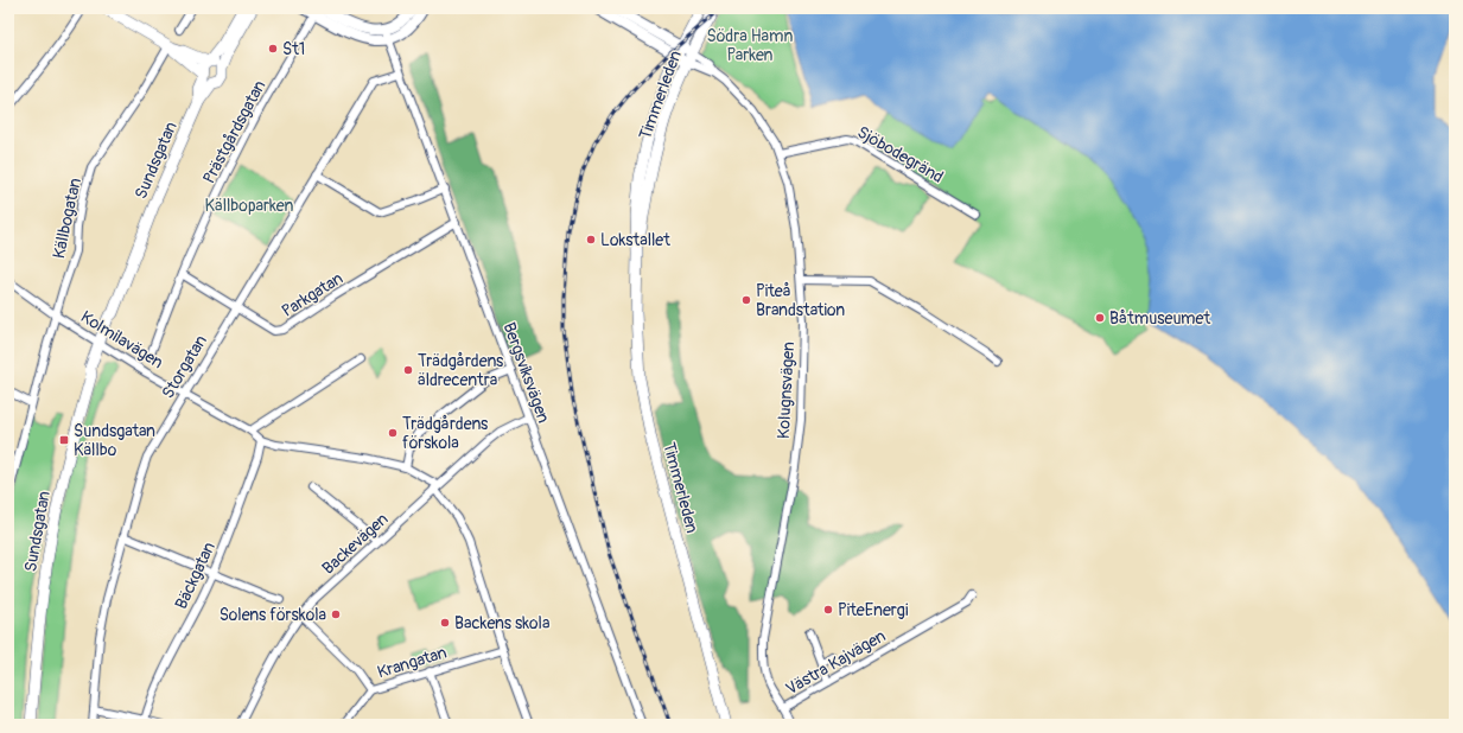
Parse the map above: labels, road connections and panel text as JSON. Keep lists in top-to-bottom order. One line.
{"streets":{"main road":["Timmerleden","Sundsgatan"],"street":["Prästgårdsgatan","Sjöbodegränd","Källbogatan","Parkgatan","Kolmilavägen","Storgatan","Bergsviksvägen","Kolugnsvägen","Backevägen","Bäckgatan","Krangatan","Västra Kajvägen"]},"crossings":[["Timmerleden","Kolugnsvägen"],["Prästgårdsgatan","Parkgatan"],["Sjöbodegränd","Kolugnsvägen"],["Sundsgatan","Kolmilavägen"],["Källbogatan","Kolmilavägen"],["Parkgatan","Storgatan"],["Parkgatan","Bergsviksvägen"],["Kolmilavägen","Storgatan"],["Kolmilavägen","Backevägen"],["Kolmilavägen","Bäckgatan"],["Storgatan","Bergsviksvägen"],["Bergsviksvägen","Backevägen"],["Kolugnsvägen","Västra Kajvägen"]],"parks":["Södra Hamn Parken","Källboparken"],"places":{"other":["St1","Lokstallet","Piteå Brandstation","Båtmuseumet","Trädgårdens äldrecentra","Trädgårdens förskola","PiteEnergi","Solens förskola","Backens skola"],"transit":["Sundsgatan Källbo"]}}
